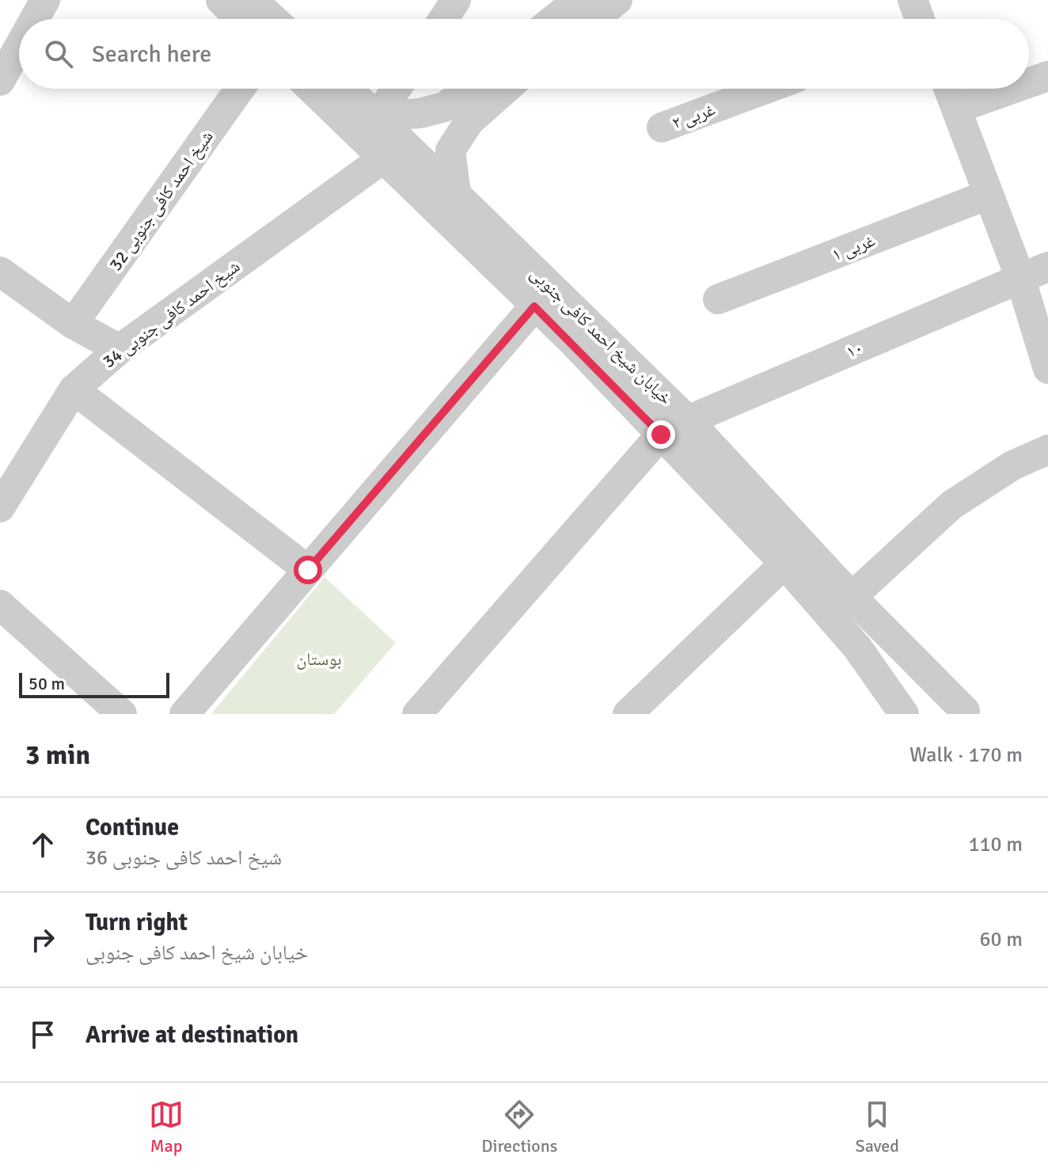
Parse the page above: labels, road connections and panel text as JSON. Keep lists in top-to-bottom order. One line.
{"streets":{"street":["۲ غربی","شیخ احمد کافی جنوبی 32","۱ غربی","شیخ احمد کافی جنوبی 34","خیابان شیخ احمد کافی جنوبی","۱۰"]},"crossings":[["شیخ احمد کافی جنوبی 34","خیابان شیخ احمد کافی جنوبی"],["خیابان شیخ احمد کافی جنوبی","۱۰"]],"parks":["بوستان"],"scale_bar":"50 m","page":{"search":"Search here","scale":"50 m","heading":["3 min","Walk · 170 m"],"list":[["Continue","شیخ احمد کافی جنوبی 36","110 m"],["Turn right","خیابان شیخ احمد کافی جنوبی","60 m"],"Arrive at destination"],"nav":["Map","Directions","Saved"]}}
